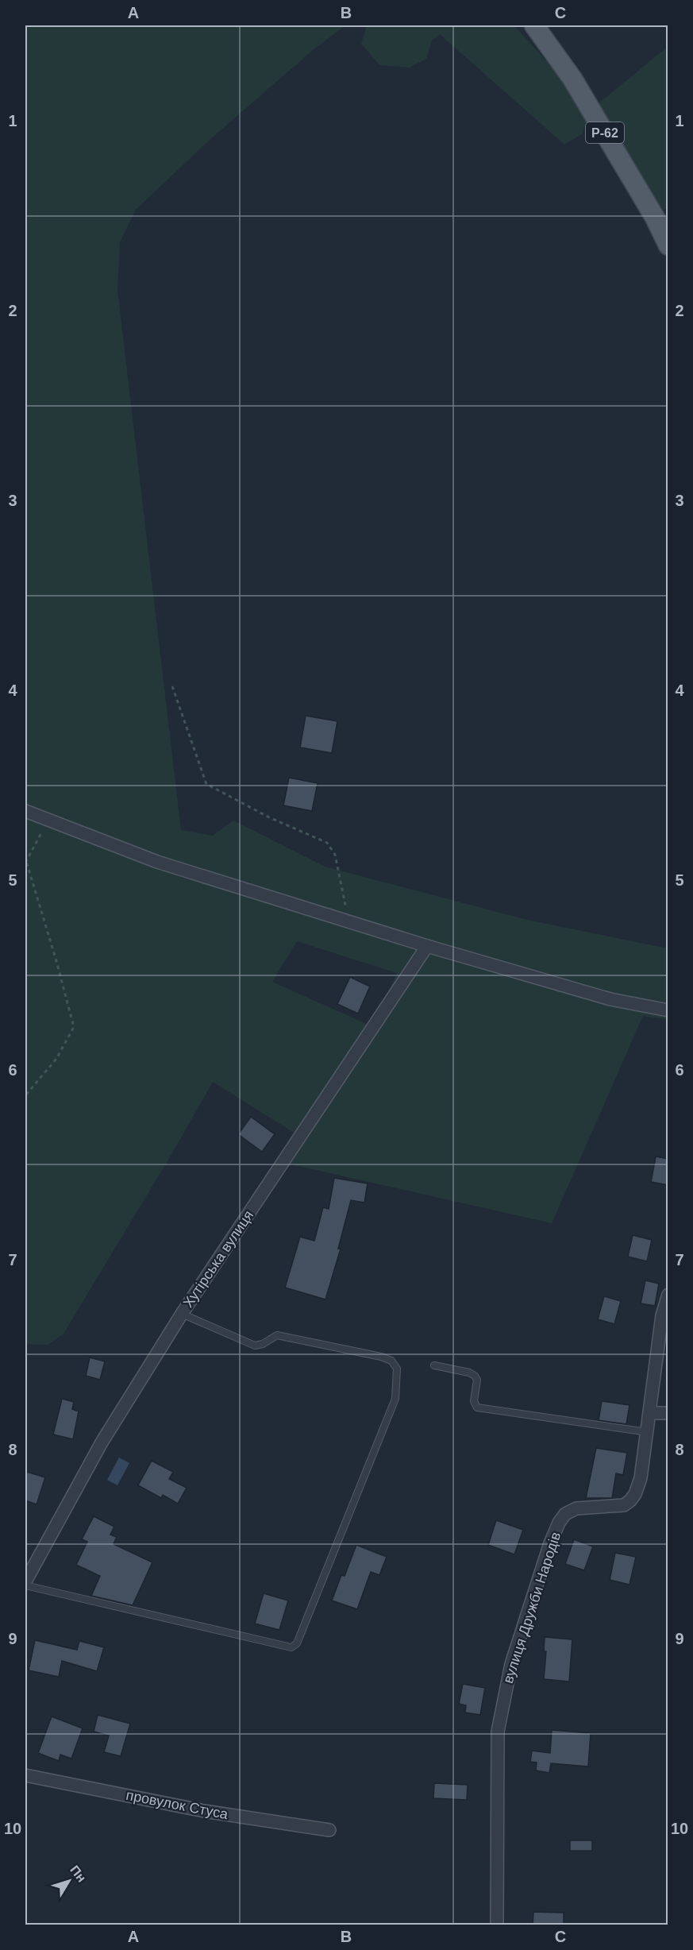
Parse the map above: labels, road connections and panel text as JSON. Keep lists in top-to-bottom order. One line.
{"streets":{"main road":["Р-62"],"street":["Хутірська вулиця","вулиця Дружби Народів","провулок Стуса"]},"north":"top right","grid":{"columns":["A","B","C"],"rows":["1","2","3","4","5","6","7","8","9","10"]}}
